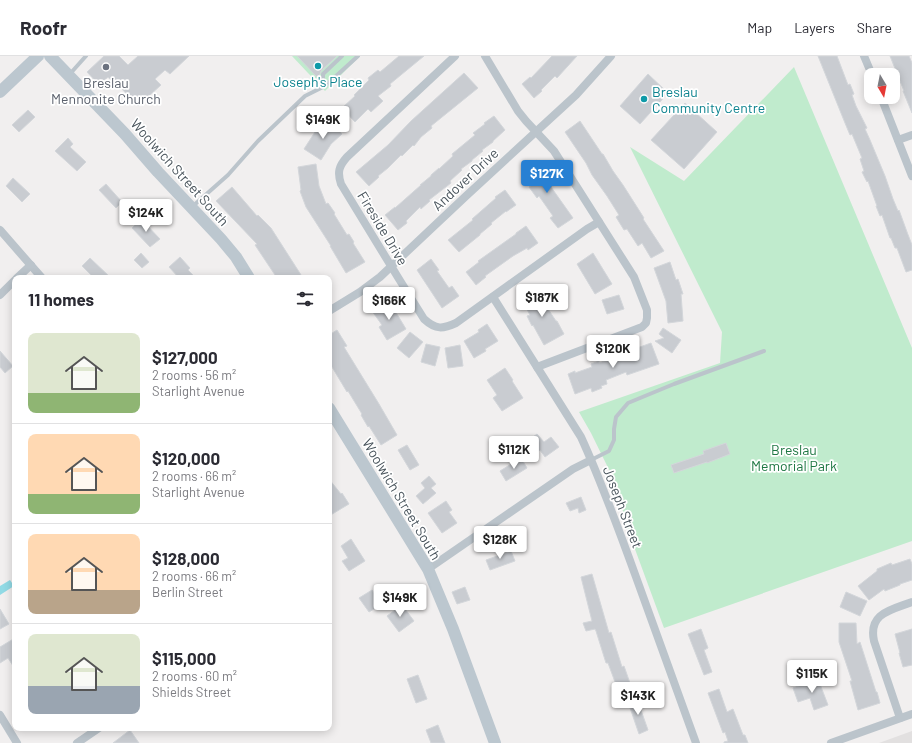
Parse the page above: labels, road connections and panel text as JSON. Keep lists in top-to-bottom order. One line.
{"streets":{"street":["Woolwich Street South","Andover Drive","Fireside Drive","Joseph Street"]},"crossings":[["Andover Drive","Fireside Drive"],["Fireside Drive","Joseph Street"]],"parks":["Breslau Memorial Park"],"places":["Joseph's Place","Breslau Mennonite Church","Breslau Community Centre"],"north":"bottom","page":{"header":"Roofr","nav":["Map","Layers","Share"],"price":["$149K","$127K","$124K","$187K","$166K","$120K","$112K","$128K","$149K","$115K","$143K"],"heading":"11 homes","list":[{"name":"$127,000","note":"2 rooms · 56 m² · Starlight Avenue"},{"name":"$120,000","note":"2 rooms · 66 m² · Starlight Avenue"},{"name":"$128,000","note":"2 rooms · 66 m² · Berlin Street"},{"name":"$115,000","note":"2 rooms · 60 m² · Shields Street"}]}}
